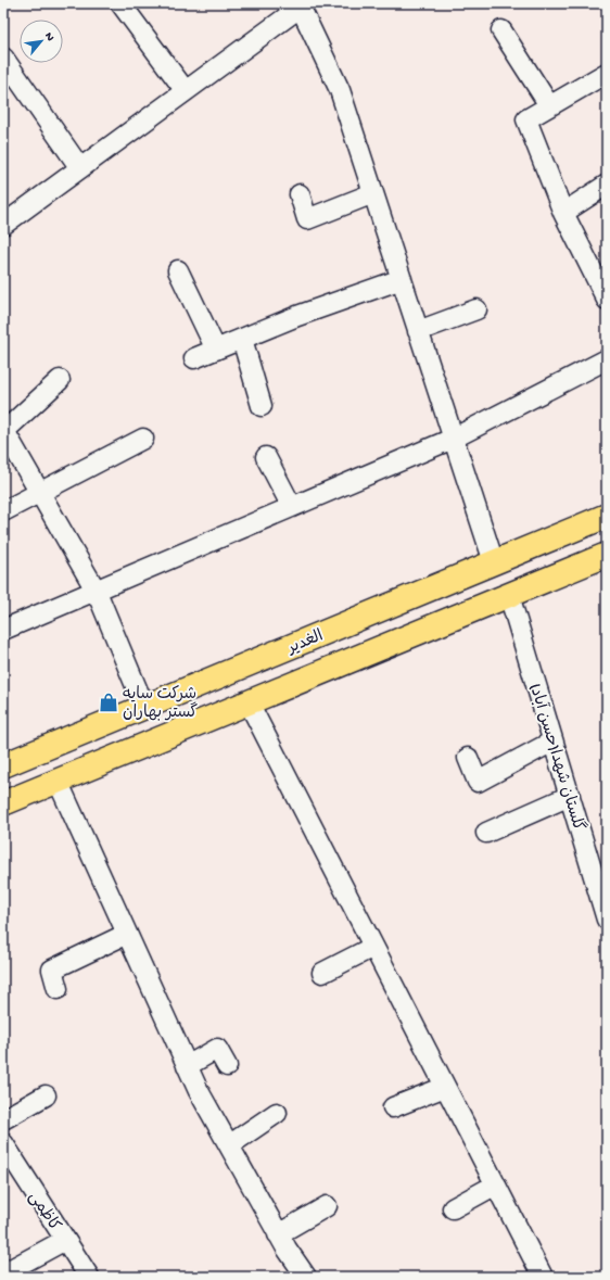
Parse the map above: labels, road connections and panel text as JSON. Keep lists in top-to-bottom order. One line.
{"streets":{"main road":["الغدیر"],"street":["گلستان شهدا(حسن آباد)","کاظمی"]},"places":{"shop":["شرکت سایه گستر بهاران"]},"north":"top right"}
